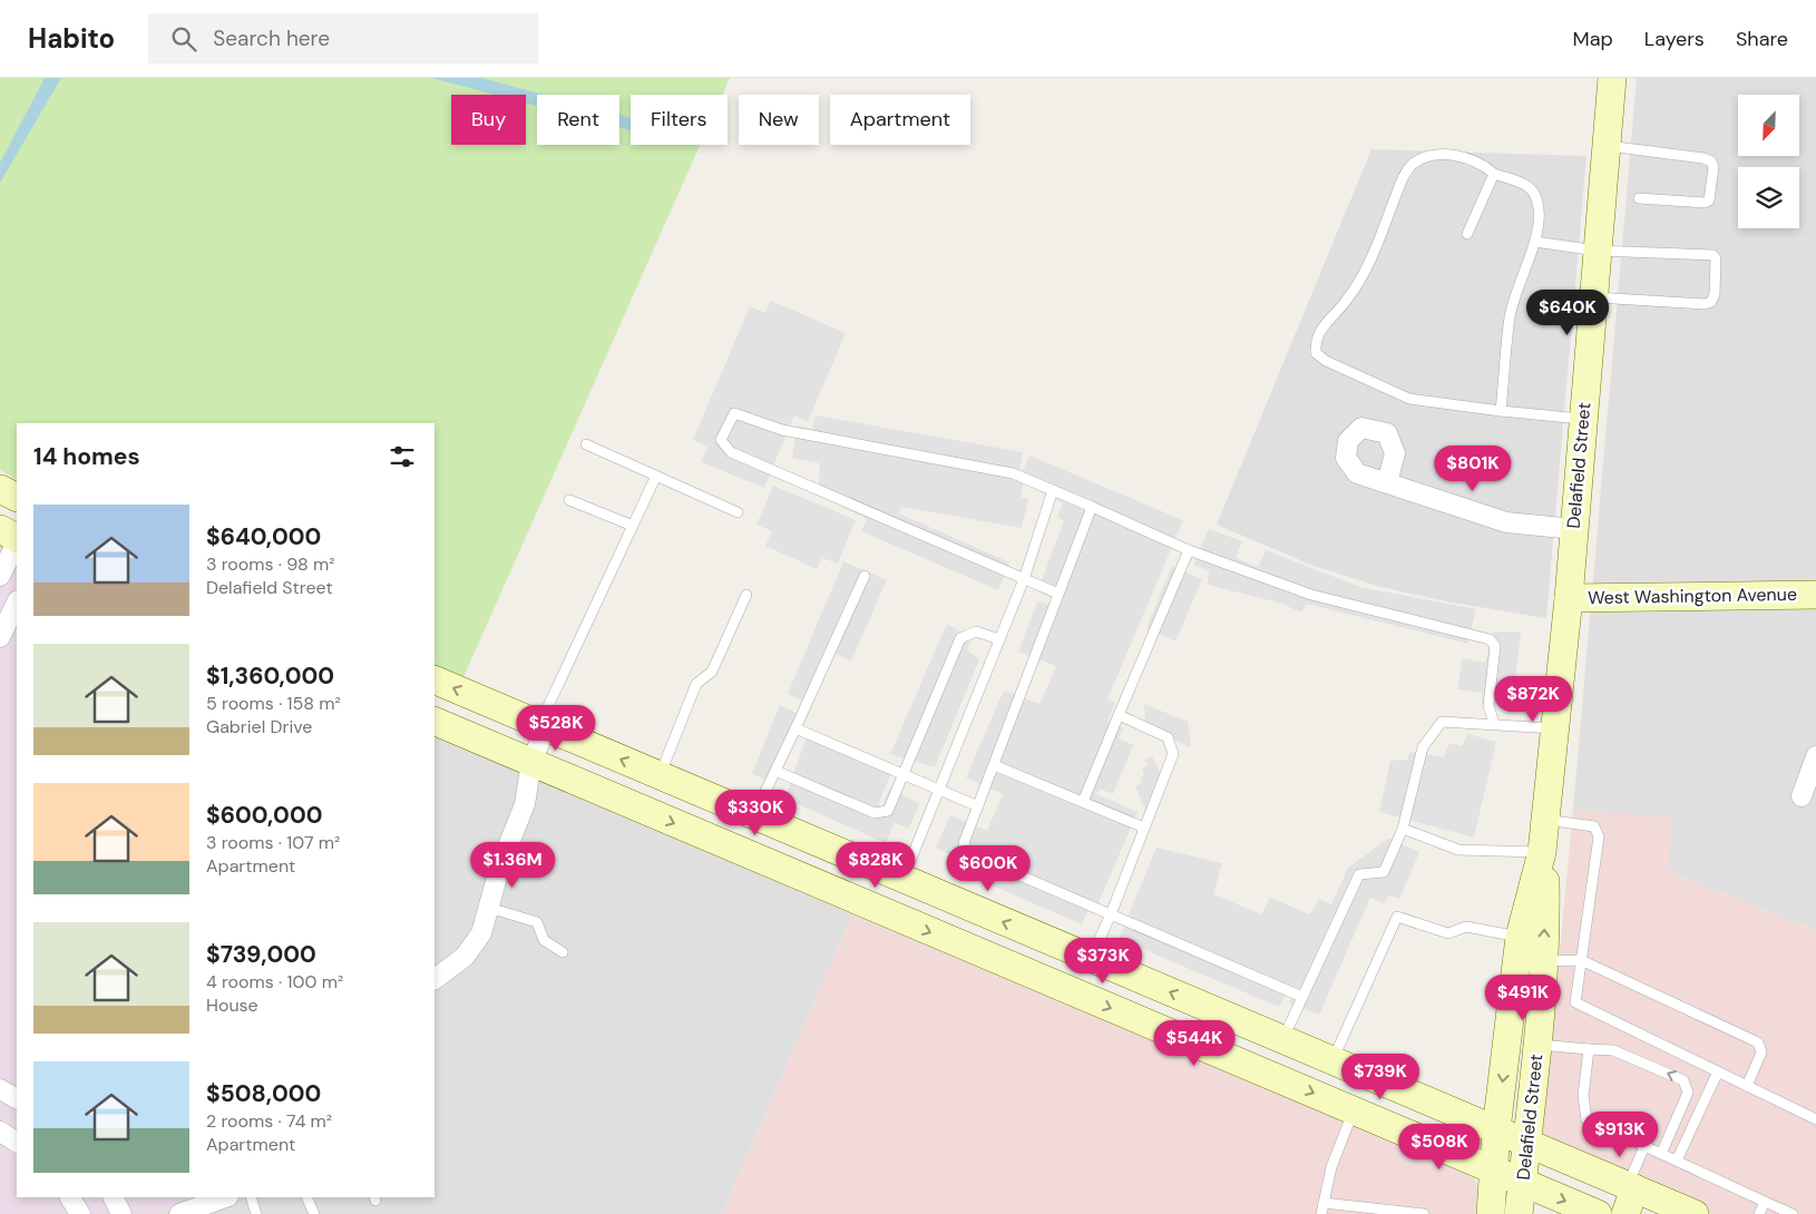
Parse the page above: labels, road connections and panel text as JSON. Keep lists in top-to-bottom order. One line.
{"streets":{"street":["Delafield Street","West Washington Avenue"]},"crossings":[["Delafield Street","West Washington Avenue"]],"north":"bottom left","page":{"header":"Habito","search":"Search here","nav":["Map","Layers","Share"],"chip":["Buy","Rent","Filters","New","Apartment"],"price":["$640K","$801K","$872K","$528K","$330K","$1.36M","$828K","$600K","$373K","$491K","$544K","$739K","$913K","$508K"],"heading":"14 homes","list":[{"name":"$640,000","note":"3 rooms · 98 m² · Delafield Street"},{"name":"$1,360,000","note":"5 rooms · 158 m² · Gabriel Drive"},{"name":"$600,000","note":"3 rooms · 107 m² · Apartment"},{"name":"$739,000","note":"4 rooms · 100 m² · House"},{"name":"$508,000","note":"2 rooms · 74 m² · Apartment"}]}}
